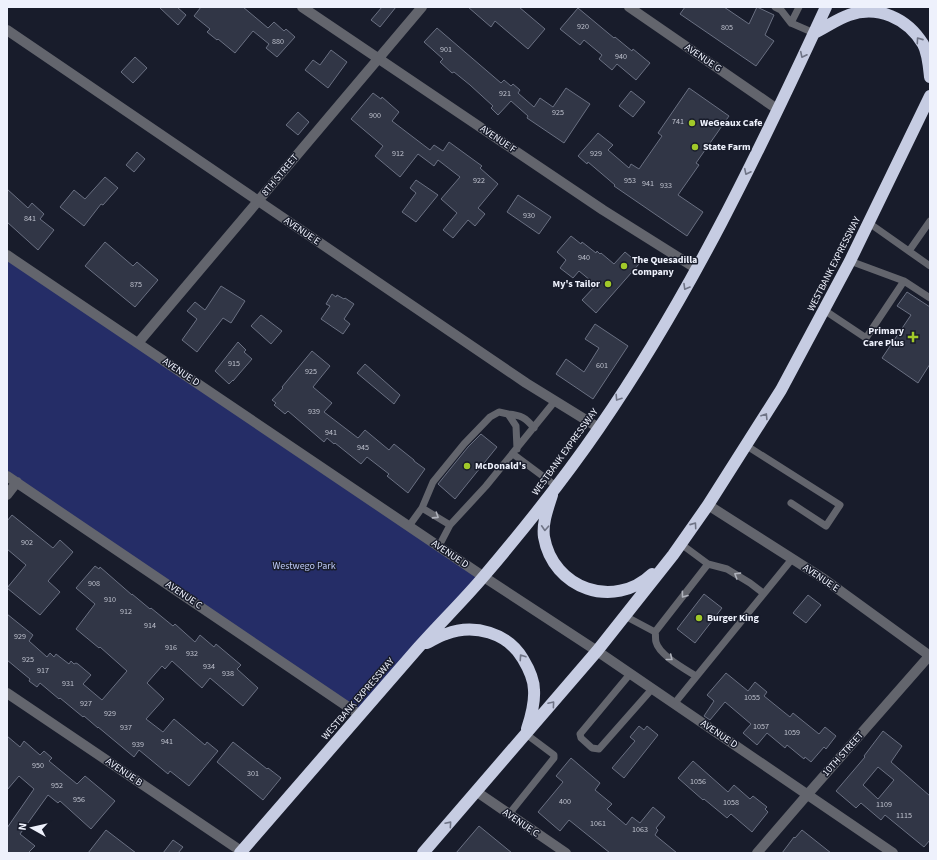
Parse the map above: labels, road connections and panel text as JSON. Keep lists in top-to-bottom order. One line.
{"streets":{"highway":["WESTBANK EXPRESSWAY"],"street":["AVENUE G","AVENUE F","8TH STREET","AVENUE E","AVENUE D","AVENUE C","10TH STREET","AVENUE B"]},"crossings":[["AVENUE G","WESTBANK EXPRESSWAY"],["AVENUE F","8TH STREET"],["AVENUE F","WESTBANK EXPRESSWAY"],["8TH STREET","AVENUE E"],["8TH STREET","AVENUE D"],["AVENUE E","WESTBANK EXPRESSWAY"],["AVENUE E","10TH STREET"],["WESTBANK EXPRESSWAY","AVENUE D"],["WESTBANK EXPRESSWAY","AVENUE C"],["WESTBANK EXPRESSWAY","AVENUE B"],["AVENUE D","10TH STREET"]],"parks":["Westwego Park"],"places":{"other":["WeGeaux Cafe","State Farm","The Quesadilla Company","My's Tailor","McDonald's","Burger King"],"health":["Primary Care Plus"]},"house_numbers":["920","805","880","901","940","921","925","900","741","912","929","922","953","941","933","930","841","940","875","915","601","925","939","941","945","902","908","910","912","914","929","916","932","925","934","917","938","931","1055","927","929","1057","937","1059","941","939","950","301","1056","952","956","400","1058","1109","1115","1061","1063"],"north":"left"}
